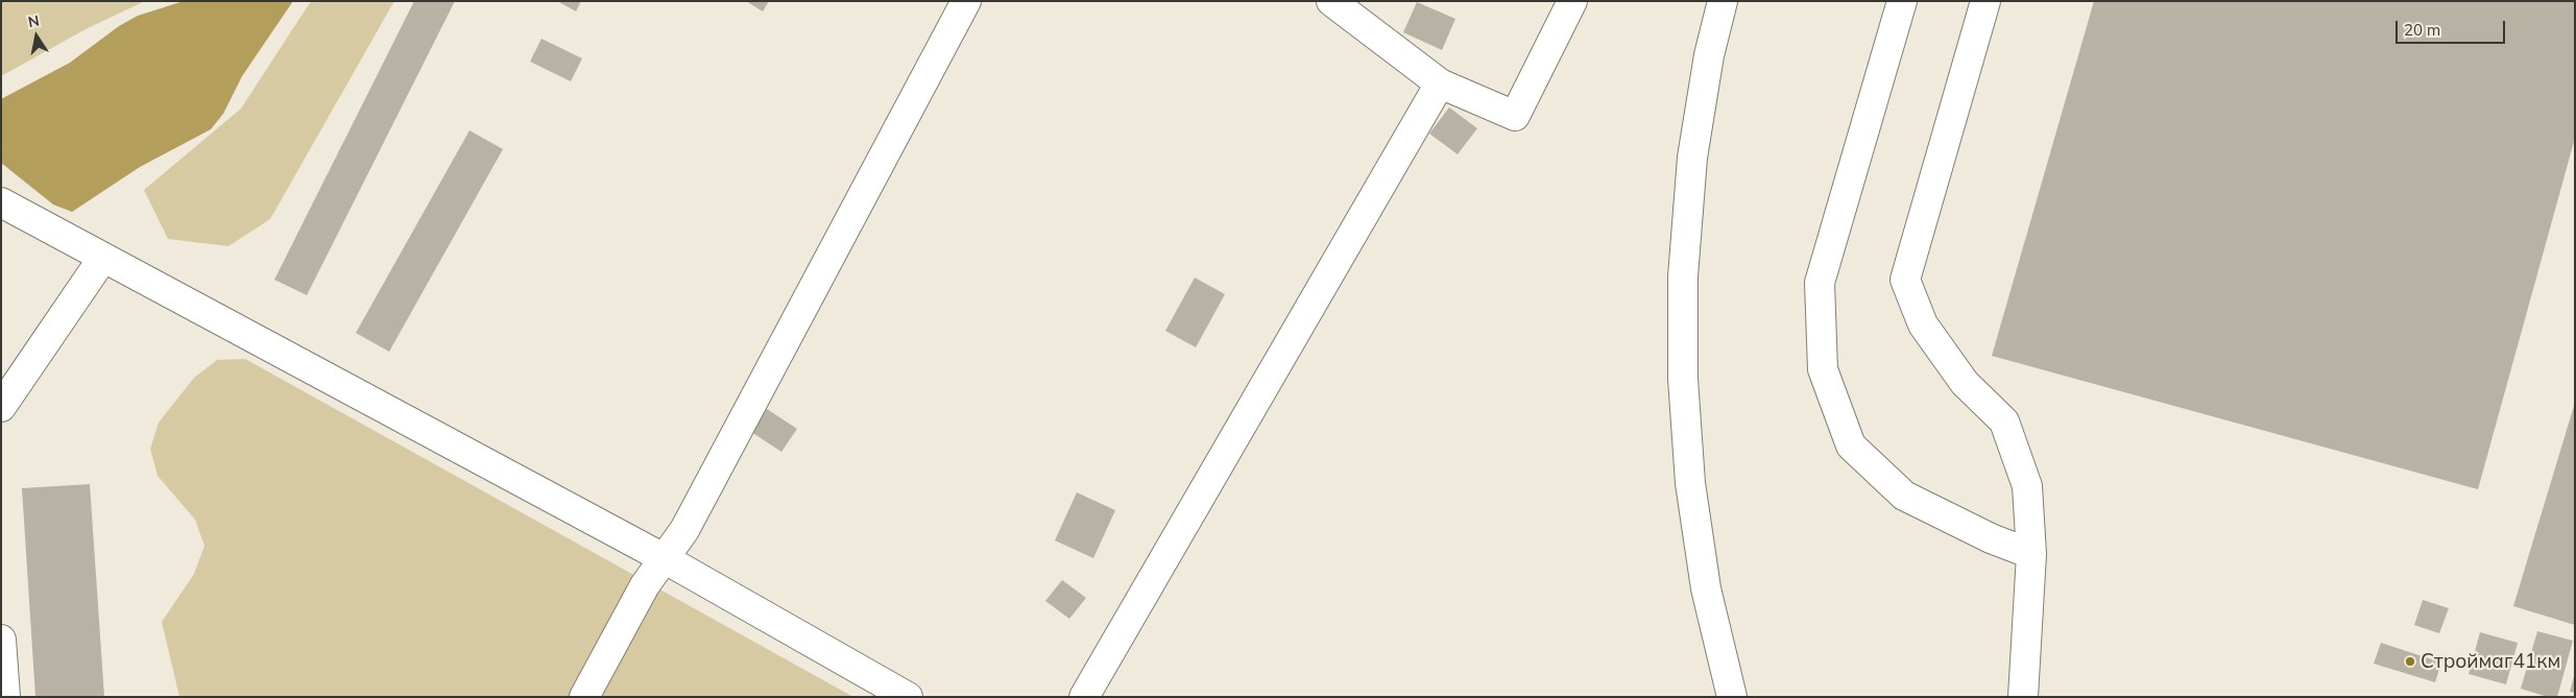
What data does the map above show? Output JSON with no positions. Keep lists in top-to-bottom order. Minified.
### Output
{"places":["Строймаг41км"],"scale_bar":"20 m","north":"top"}
